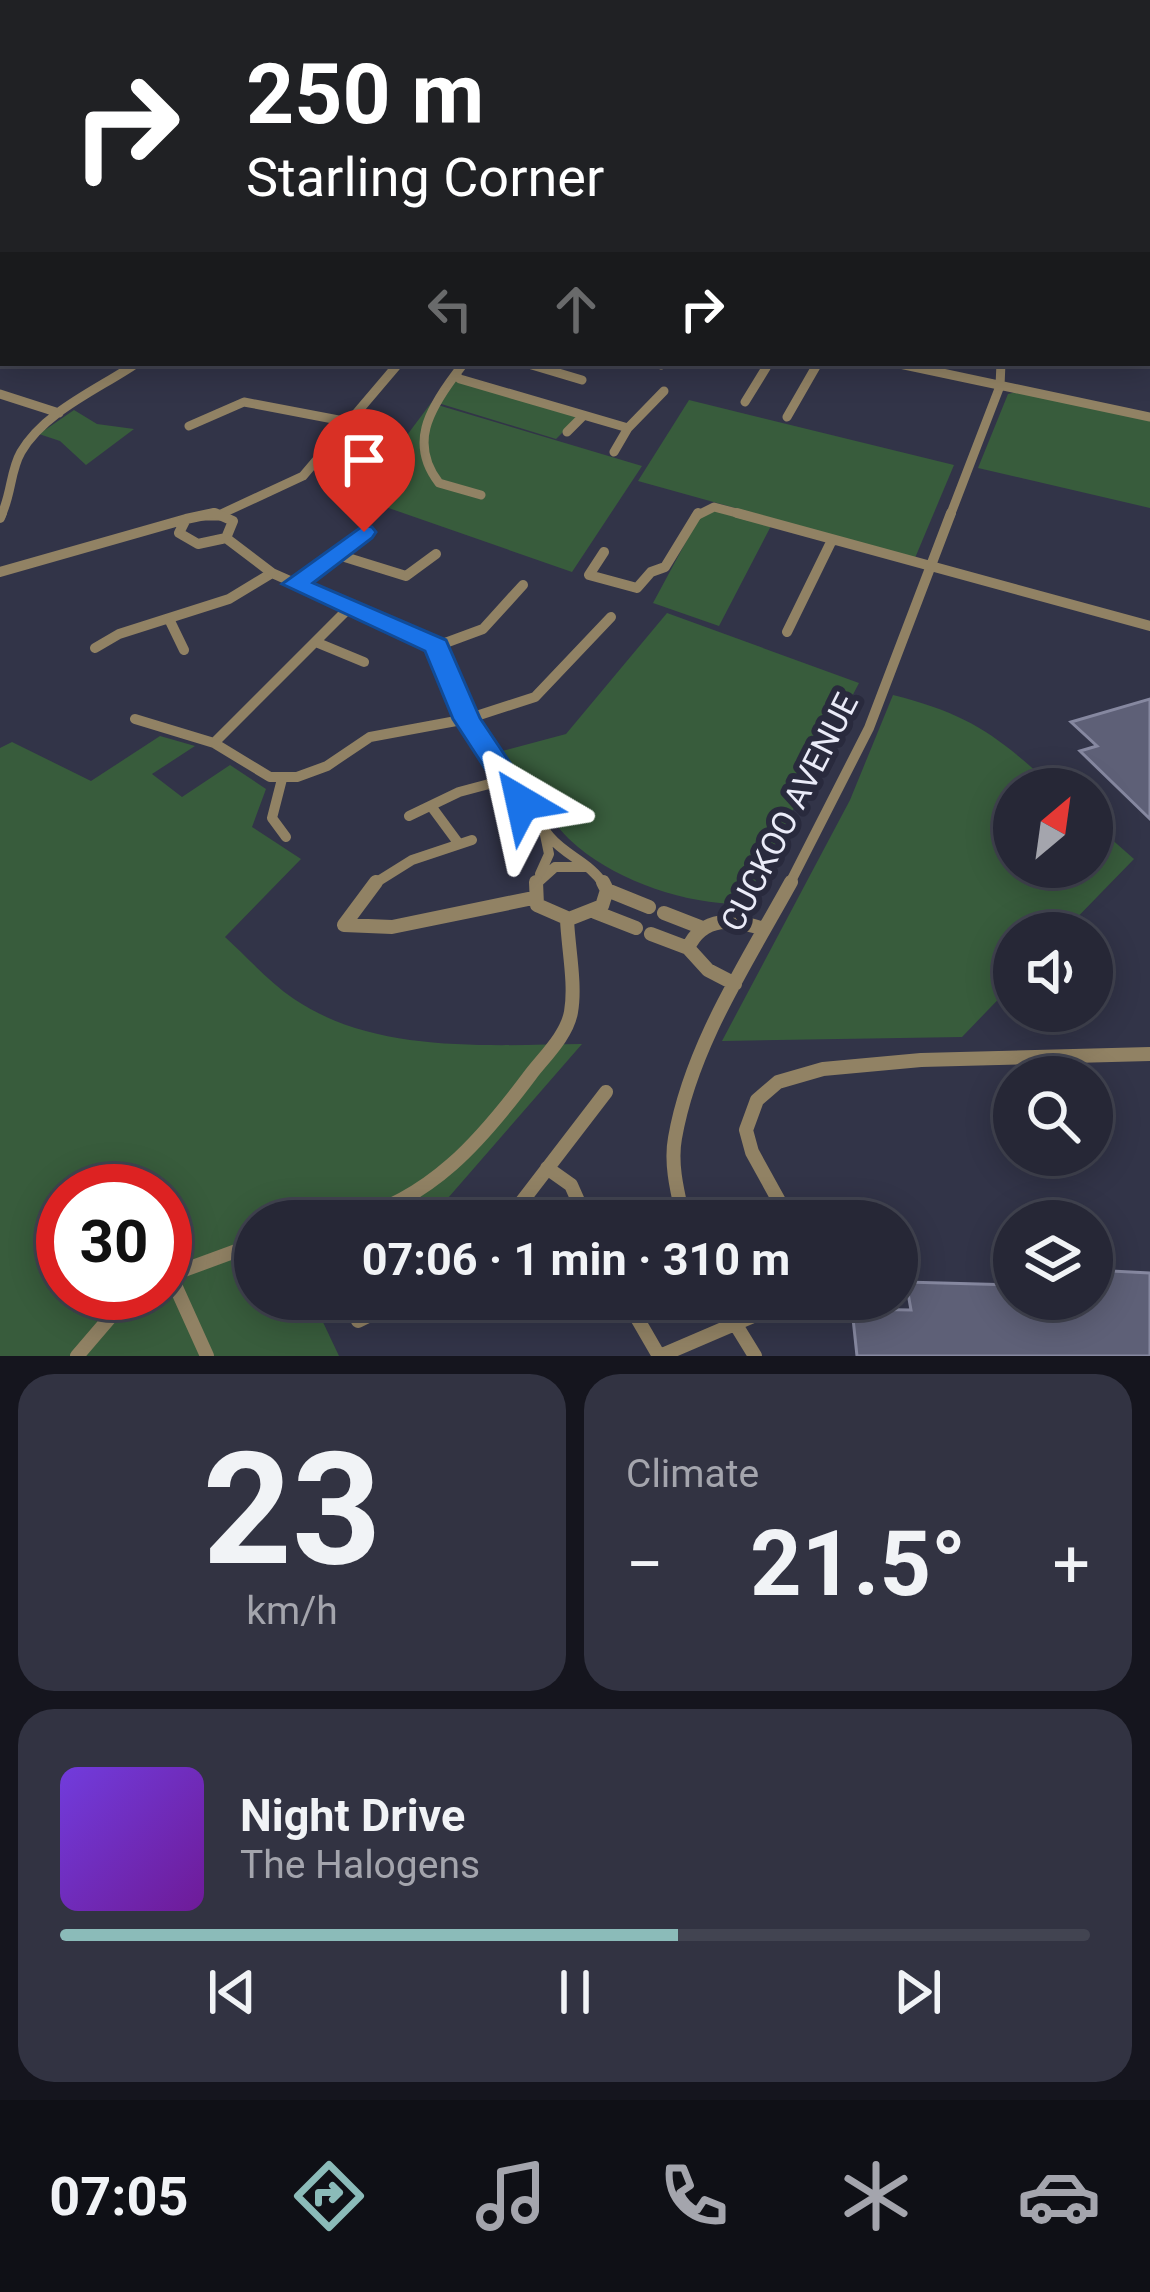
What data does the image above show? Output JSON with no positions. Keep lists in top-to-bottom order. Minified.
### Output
{"streets":{"street":["CUCKOO AVENUE"]},"north":"top right","page":{"turn":["250 m","Starling Corner"],"limit":"30","trip":"07:06 · 1 min · 310 m","tile":[["23","km/h"],"Climate"],"heat":["−","21.5°","+"],"song":["Night Drive","The Halogens"],"tabs":"07:05"}}
